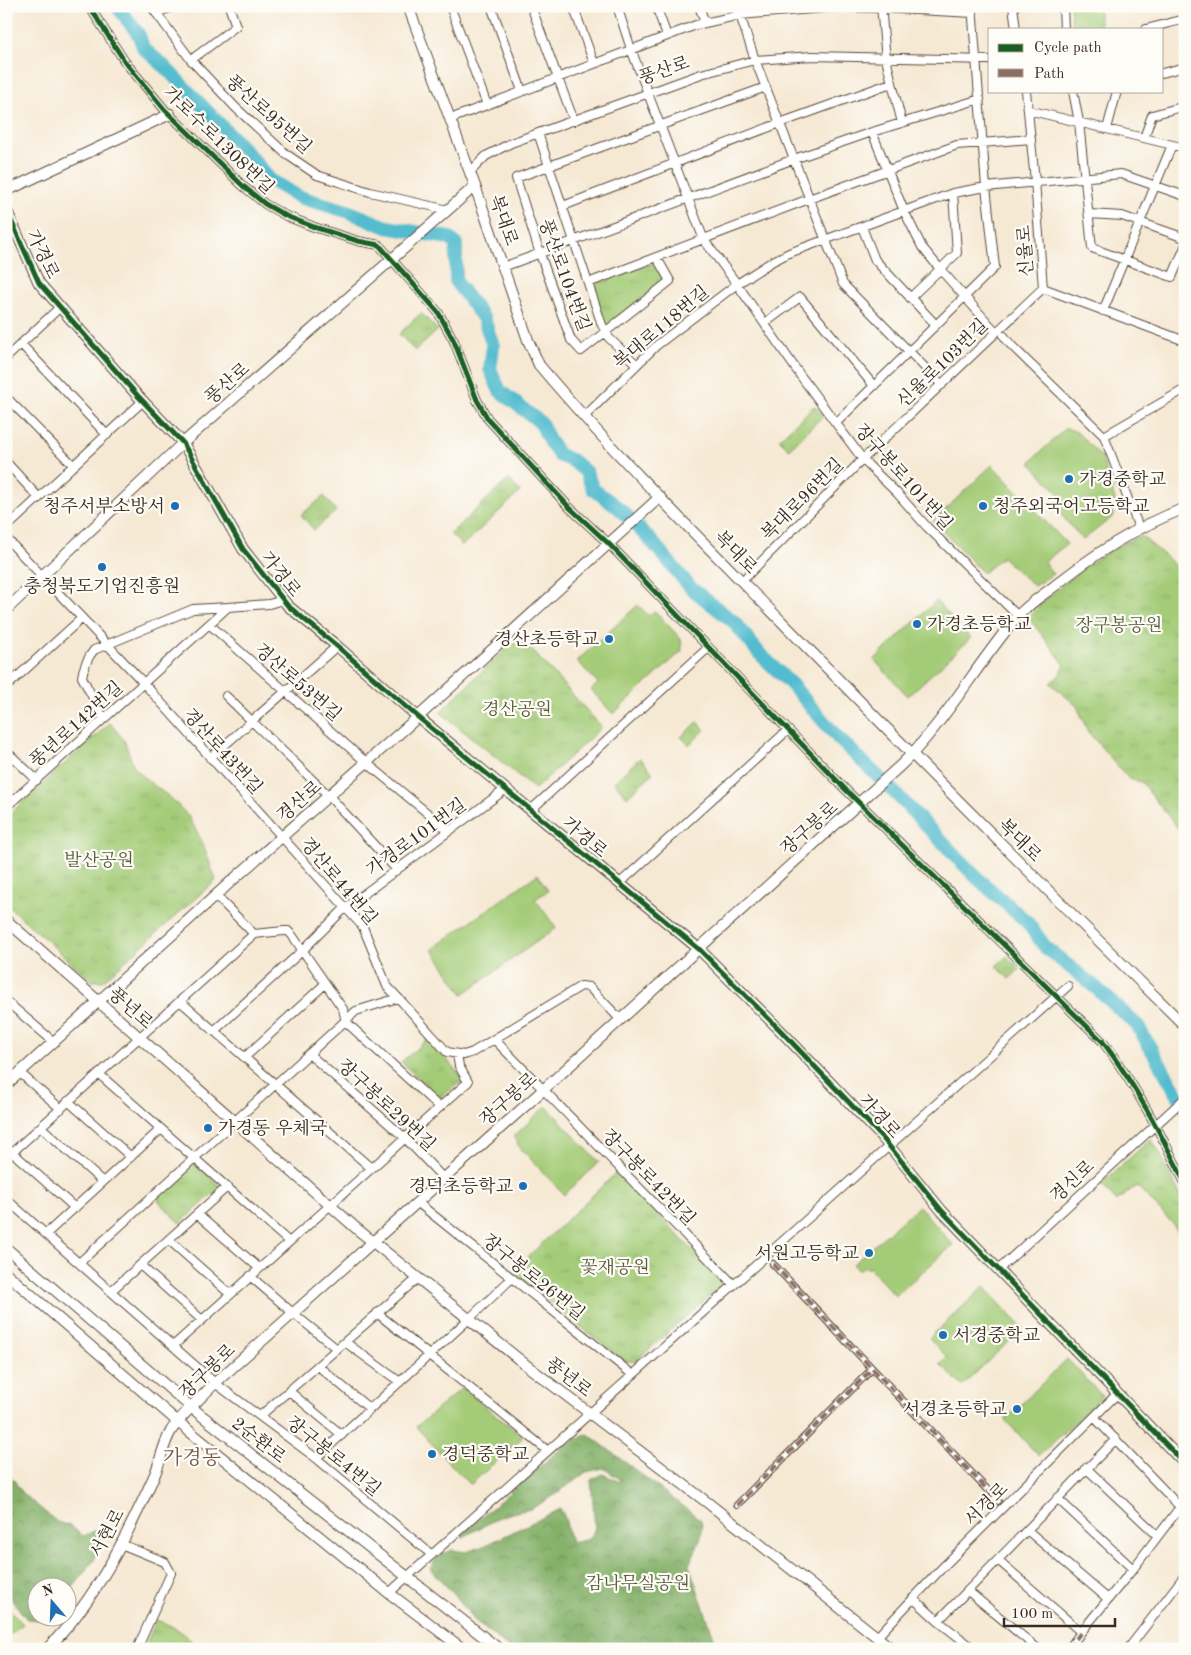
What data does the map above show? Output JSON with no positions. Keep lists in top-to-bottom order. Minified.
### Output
{"streets":{"street":["풍산로","풍산로95번길","가로수로1308번길","복대로","신율로","가경로","풍산로104번길","복대로118번길","신율로103번길","장구봉로101번길","복대로96번길","경산로53번길","풍년로142번길","경산로43번길","경산로","장구봉로","가경로101번길","경산로44번길","풍년로","장구봉로29번길","장구봉로42번길","경신로","장구봉로26번길","2순환로","장구봉로4번길","서경로","서현로"]},"crossings":[["풍산로","풍산로95번길"],["풍산로","가로수로1308번길"],["풍산로","복대로"],["풍산로","가경로"],["풍산로","장구봉로101번길"],["풍산로","경산로43번길"],["가로수로1308번길","경산로"],["가로수로1308번길","장구봉로"],["가로수로1308번길","경신로"],["복대로","복대로118번길"],["복대로","복대로96번길"],["복대로","경산로"],["복대로","장구봉로"],["신율로","복대로118번길"],["신율로","신율로103번길"],["가경로","경산로"],["가경로","장구봉로"],["가경로","가경로101번길"],["가경로","경신로"],["가경로","서경로"],["복대로118번길","장구봉로101번길"],["신율로103번길","장구봉로101번길"],["신율로103번길","복대로96번길"],["장구봉로101번길","복대로96번길"],["경산로53번길","풍년로142번길"],["경산로53번길","경산로"],["경산로53번길","가경로101번길"],["풍년로142번길","경산로43번길"],["경산로43번길","경산로"],["경산로43번길","경산로44번길"],["경산로","경산로44번길"],["경산로","풍년로"],["장구봉로","풍년로"],["장구봉로","장구봉로29번길"],["장구봉로","장구봉로42번길"],["장구봉로","장구봉로26번길"],["장구봉로","2순환로"],["장구봉로","장구봉로4번길"],["장구봉로","서현로"],["가경로101번길","경산로44번길"],["풍년로","서경로"],["2순환로","서현로"]],"districts":["가경동"],"parks":["장구봉공원","경산공원","발산공원","꽃재공원","감나무실공원"],"places":["가경중학교","청주서부소방서","청주외국어고등학교","충청북도기업진흥원","가경초등학교","경산초등학교","가경동 우체국","경덕초등학교","서원고등학교","서경중학교","서경초등학교","경덕중학교"],"legend":["Cycle path","Path"],"scale_bar":"100 m","north":"top"}
